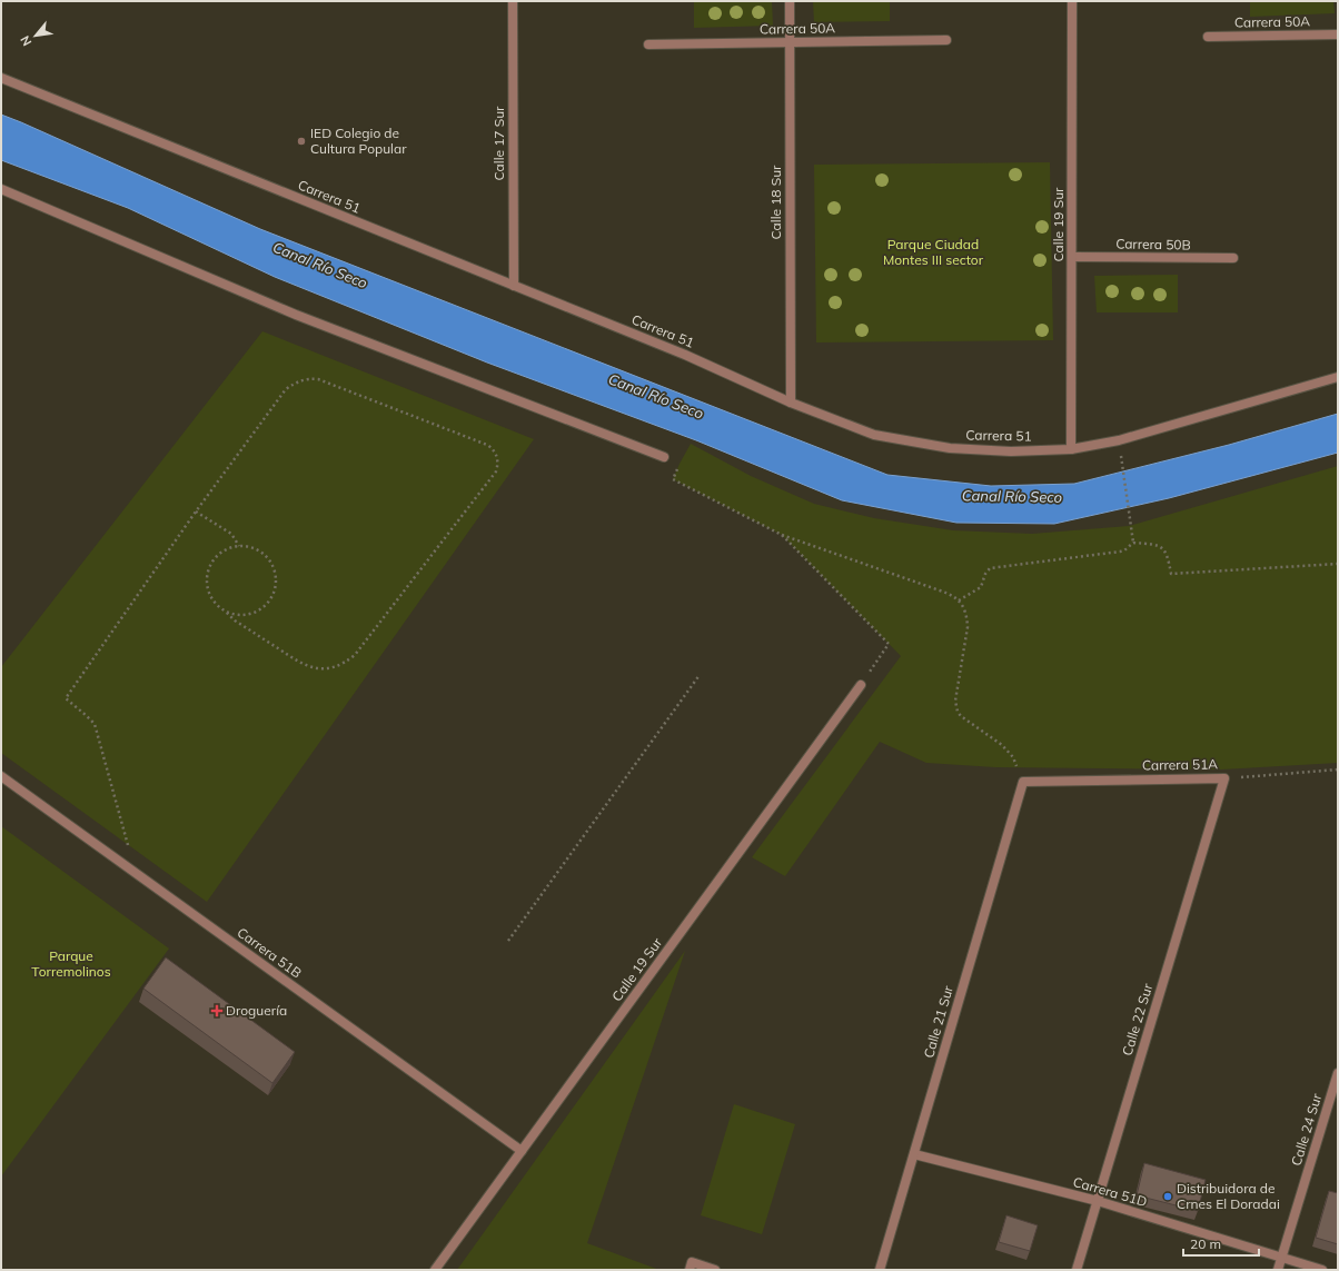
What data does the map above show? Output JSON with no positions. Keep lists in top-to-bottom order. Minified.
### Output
{"streets":{"street":["Carrera 50A","Calle 17 Sur","Carrera 51","Calle 18 Sur","Calle 19 Sur","Carrera 50B","Carrera 51A","Carrera 51B","Calle 22 Sur","Calle 21 Sur","Calle 24 Sur","Carrera 51D"]},"crossings":[["Carrera 50A","Calle 18 Sur"],["Calle 17 Sur","Carrera 51"],["Carrera 51","Calle 18 Sur"],["Carrera 51","Calle 19 Sur"],["Calle 19 Sur","Carrera 50B"],["Calle 19 Sur","Carrera 51B"],["Carrera 51A","Calle 22 Sur"],["Carrera 51A","Calle 21 Sur"],["Calle 22 Sur","Carrera 51D"],["Calle 21 Sur","Carrera 51D"],["Calle 24 Sur","Carrera 51D"]],"water":["Canal Río Seco"],"parks":["Parque Ciudad Montes III sector","Parque Torremolinos"],"places":{"other":["IED Colegio de Cultura Popular","Distribuidora de Crnes El Doradai"],"health":["Droguería"]},"scale_bar":"20 m","north":"bottom left"}
